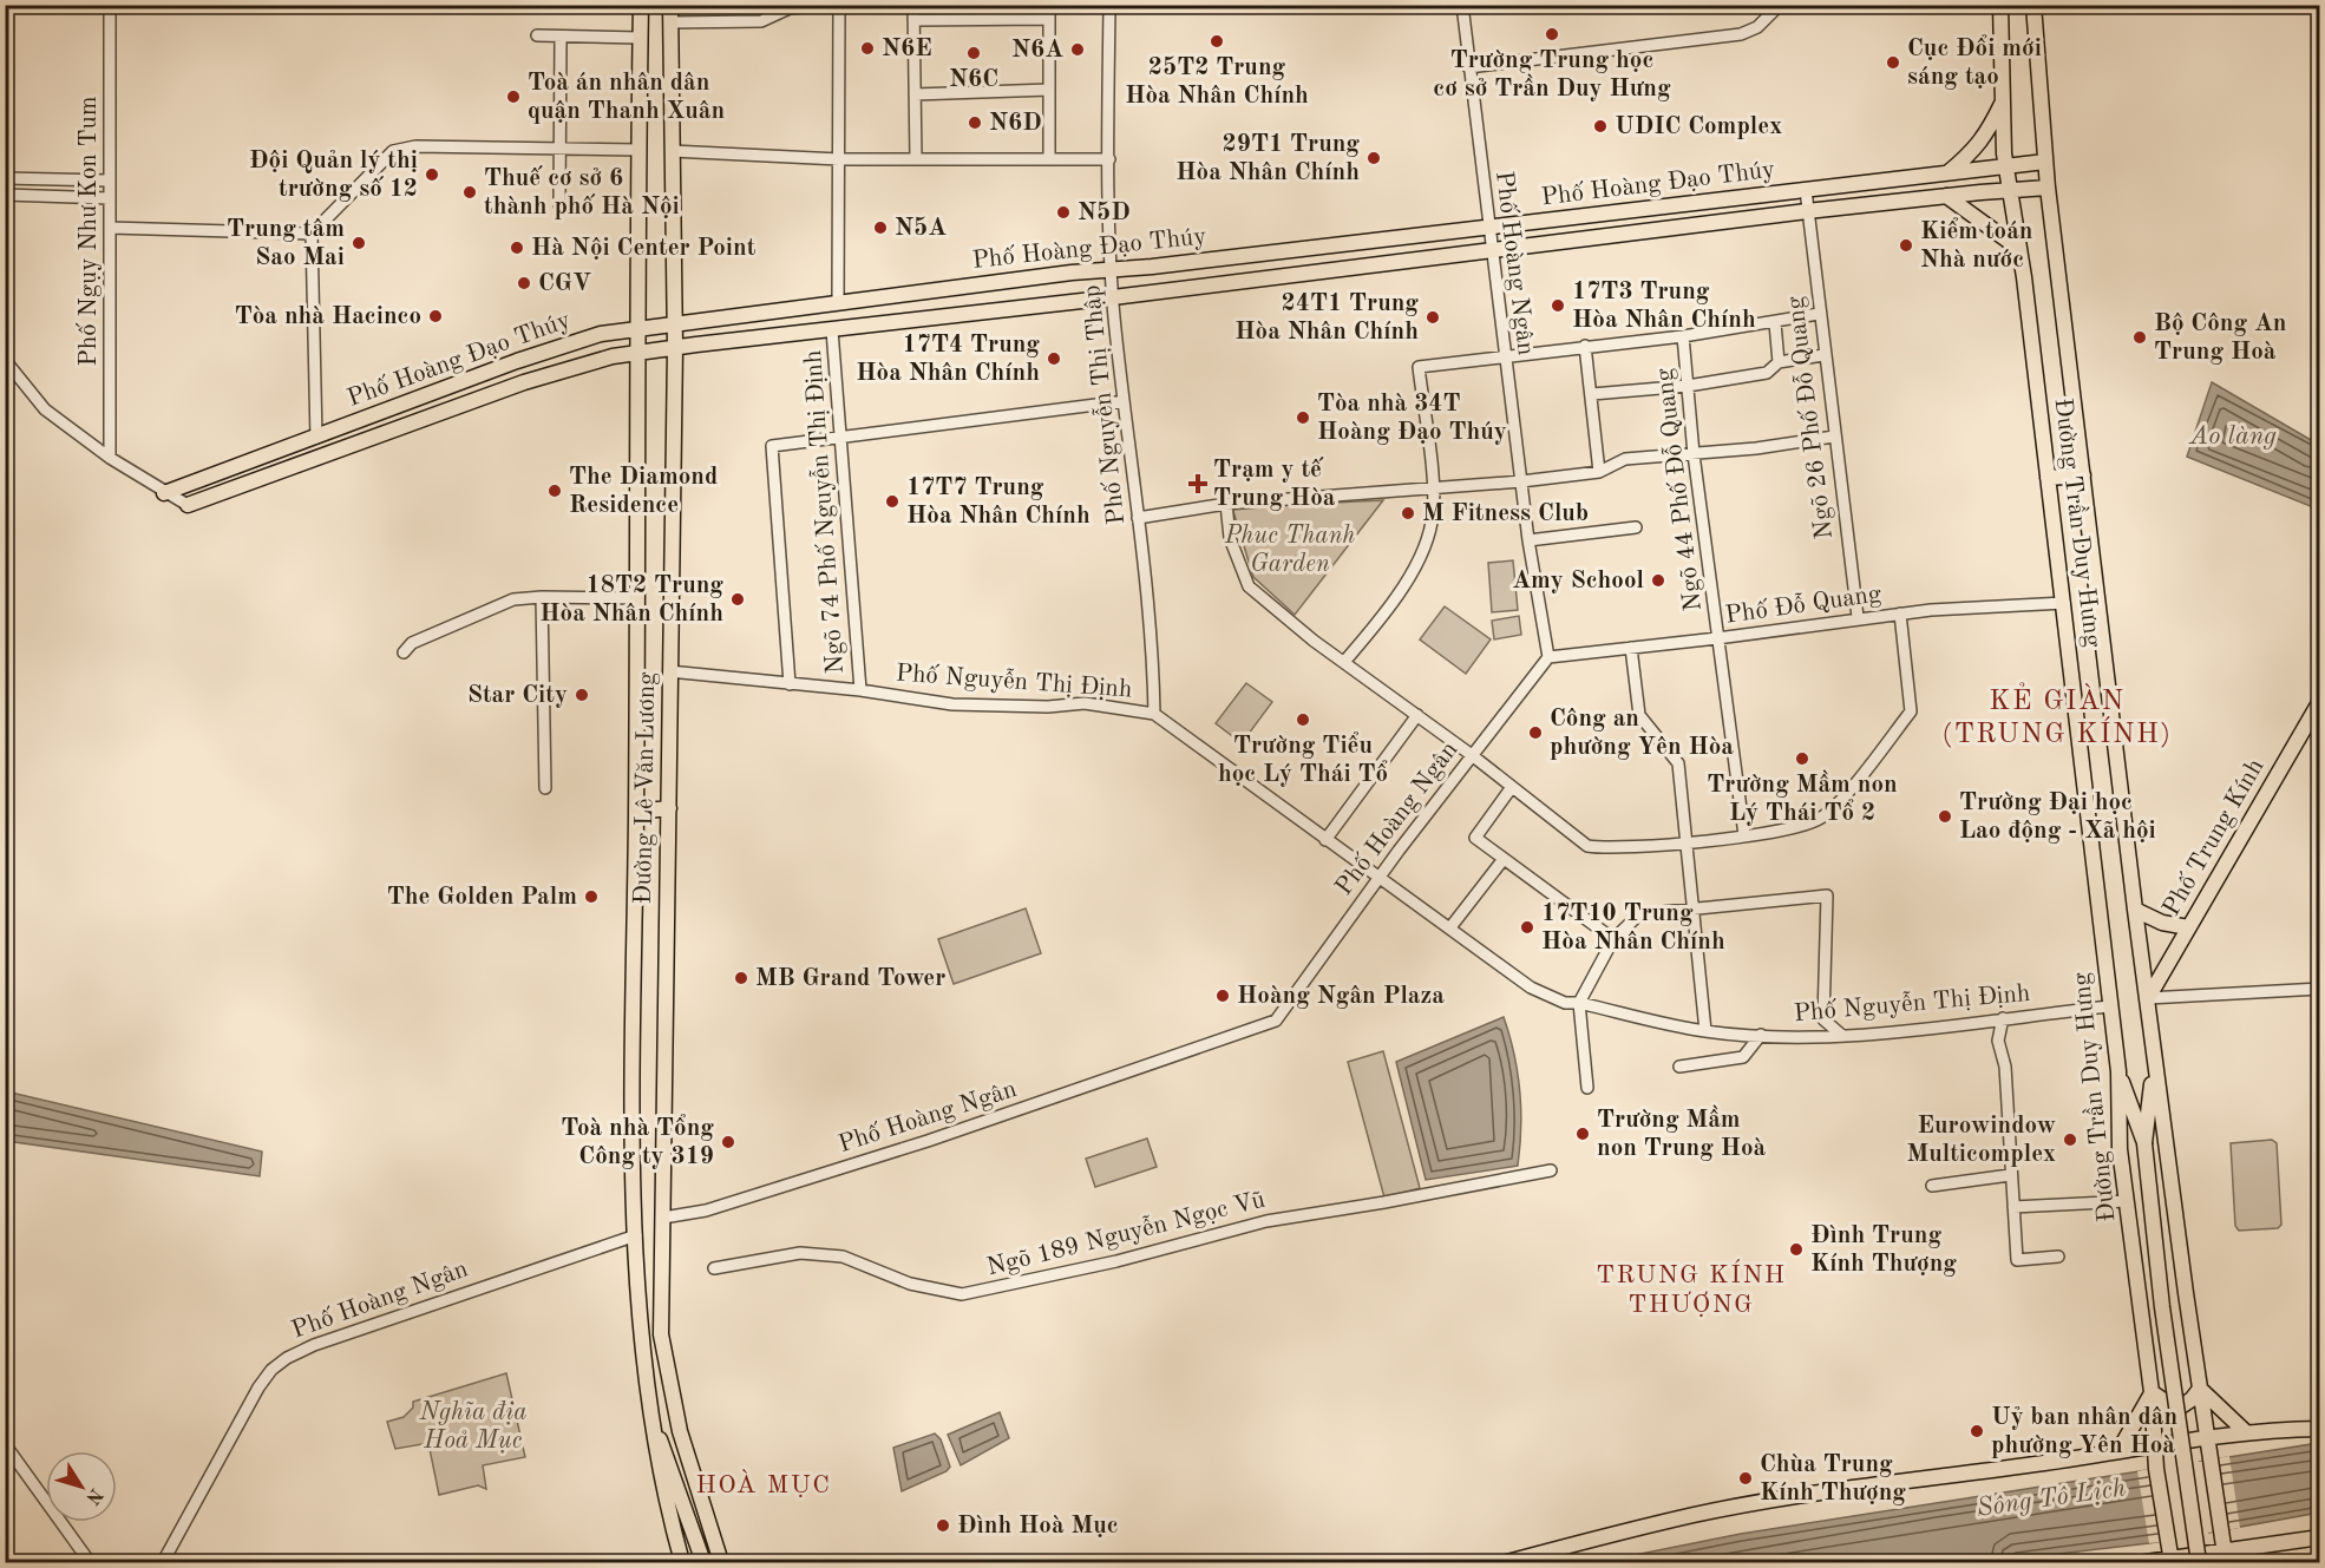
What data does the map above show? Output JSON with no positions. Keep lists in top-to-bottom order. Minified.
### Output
{"streets":{"main road":["Phố Hoàng Đạo Thúy","Đường Trần Duy Hưng","Đường Lê Văn Lương","Phố Trung Kính"],"street":["Phố Ngụy Như Kon Tum","Phố Hoàng Ngân","Phố Nguyễn Thị Thập","Ngõ 26 Phố Đỗ Quang","Ngõ 44 Phố Đỗ Quang","Ngõ 74 Phố Nguyễn Thị Định","Phố Đỗ Quang","Phố Nguyễn Thị Định","Ngõ 189 Nguyễn Ngọc Vũ"]},"crossings":[["Phố Hoàng Đạo Thúy","Phố Hoàng Ngân"],["Phố Hoàng Đạo Thúy","Phố Nguyễn Thị Thập"],["Phố Hoàng Đạo Thúy","Ngõ 26 Phố Đỗ Quang"],["Phố Hoàng Đạo Thúy","Ngõ 74 Phố Nguyễn Thị Định"],["Phố Hoàng Đạo Thúy","Đường Trần Duy Hưng"],["Phố Hoàng Đạo Thúy","Đường Lê Văn Lương"],["Phố Hoàng Ngân","Phố Đỗ Quang"],["Phố Hoàng Ngân","Phố Nguyễn Thị Định"],["Phố Hoàng Ngân","Đường Lê Văn Lương"],["Phố Nguyễn Thị Thập","Phố Nguyễn Thị Định"],["Ngõ 26 Phố Đỗ Quang","Phố Đỗ Quang"],["Ngõ 44 Phố Đỗ Quang","Phố Đỗ Quang"],["Ngõ 74 Phố Nguyễn Thị Định","Phố Nguyễn Thị Định"],["Đường Trần Duy Hưng","Phố Đỗ Quang"],["Đường Trần Duy Hưng","Phố Nguyễn Thị Định"],["Đường Trần Duy Hưng","Phố Trung Kính"],["Phố Nguyễn Thị Định","Đường Lê Văn Lương"]],"districts":["KẺ GIÀN (TRUNG KÍNH)","TRUNG KÍNH THƯỢNG","HOÀ MỤC"],"water":["Ao làng","Sông Tô Lịch"],"parks":["Phuc Thanh Garden","Nghĩa địa Hoả Mục"],"places":{"other":["Trường Trung học cơ sở Trần Duy Hưng","25T2 Trung Hòa Nhân Chính","N6E","N6A","N6C","Cục Đổi mới sáng tạo","Toà án nhân dân quận Thanh Xuân","N6D","UDIC Complex","29T1 Trung Hòa Nhân Chính","Đội Quản lý thị trường số 12","Thuế cơ sở 6 thành phố Hà Nội","N5D","N5A","Trung tâm Sao Mai","Kiểm toán Nhà nước","Hà Nội Center Point","CGV","17T3 Trung Hòa Nhân Chính","Tòa nhà Hacinco","24T1 Trung Hòa Nhân Chính","Bộ Công An Trung Hoà","17T4 Trung Hòa Nhân Chính","Tòa nhà 34T Hoàng Đạo Thúy","The Diamond Residence","17T7 Trung Hòa Nhân Chính","M Fitness Club","Amy School","18T2 Trung Hòa Nhân Chính","Star City","Trường Tiểu học Lý Thái Tổ","Công an phường Yên Hòa","Trường Mầm non Lý Thái Tổ 2","Trường Đại học Lao động - Xã hội","The Golden Palm","17T10 Trung Hòa Nhân Chính","MB Grand Tower","Hoàng Ngân Plaza","Trường Mầm non Trung Hoà","Eurowindow Multicomplex","Toà nhà Tổng Công ty 319","Đình Trung Kính Thượng","Uỷ ban nhân dân phường Yên Hoà","Chùa Trung Kính Thượng","Đình Hoà Mục"],"health":["Trạm y tế Trung Hòa"]},"north":"bottom right"}
